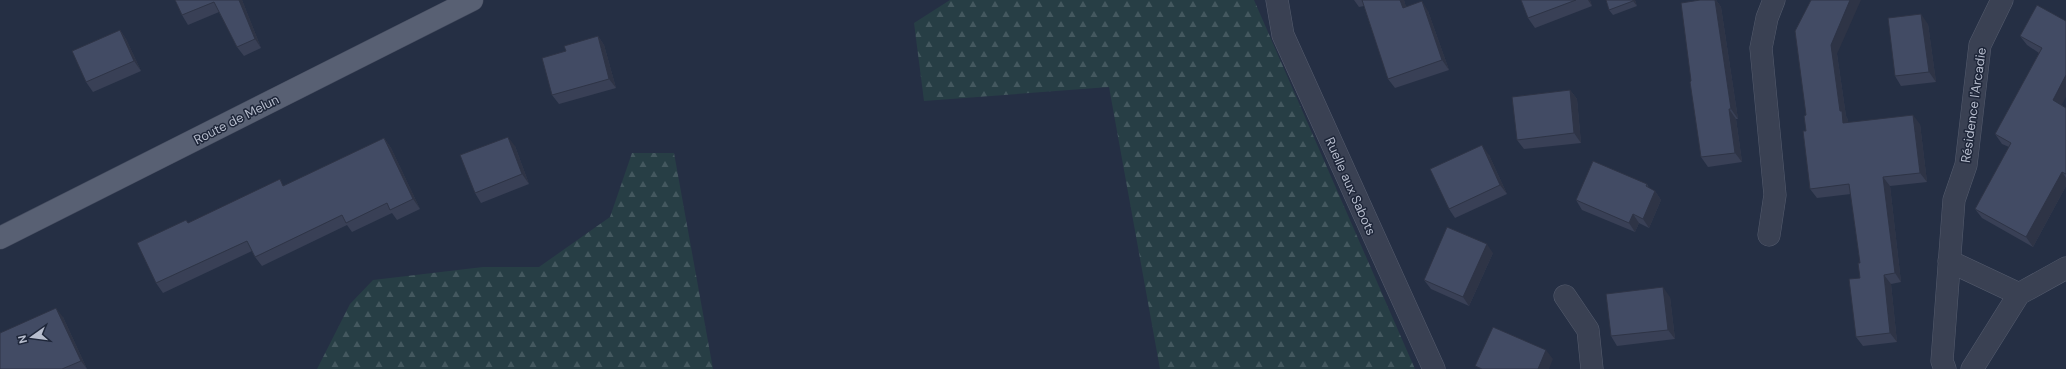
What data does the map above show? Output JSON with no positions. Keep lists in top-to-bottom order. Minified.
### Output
{"streets":{"main road":["Route de Melun"],"street":["Résidence l'Arcadie","Ruelle aux Sabots"]},"north":"left"}
